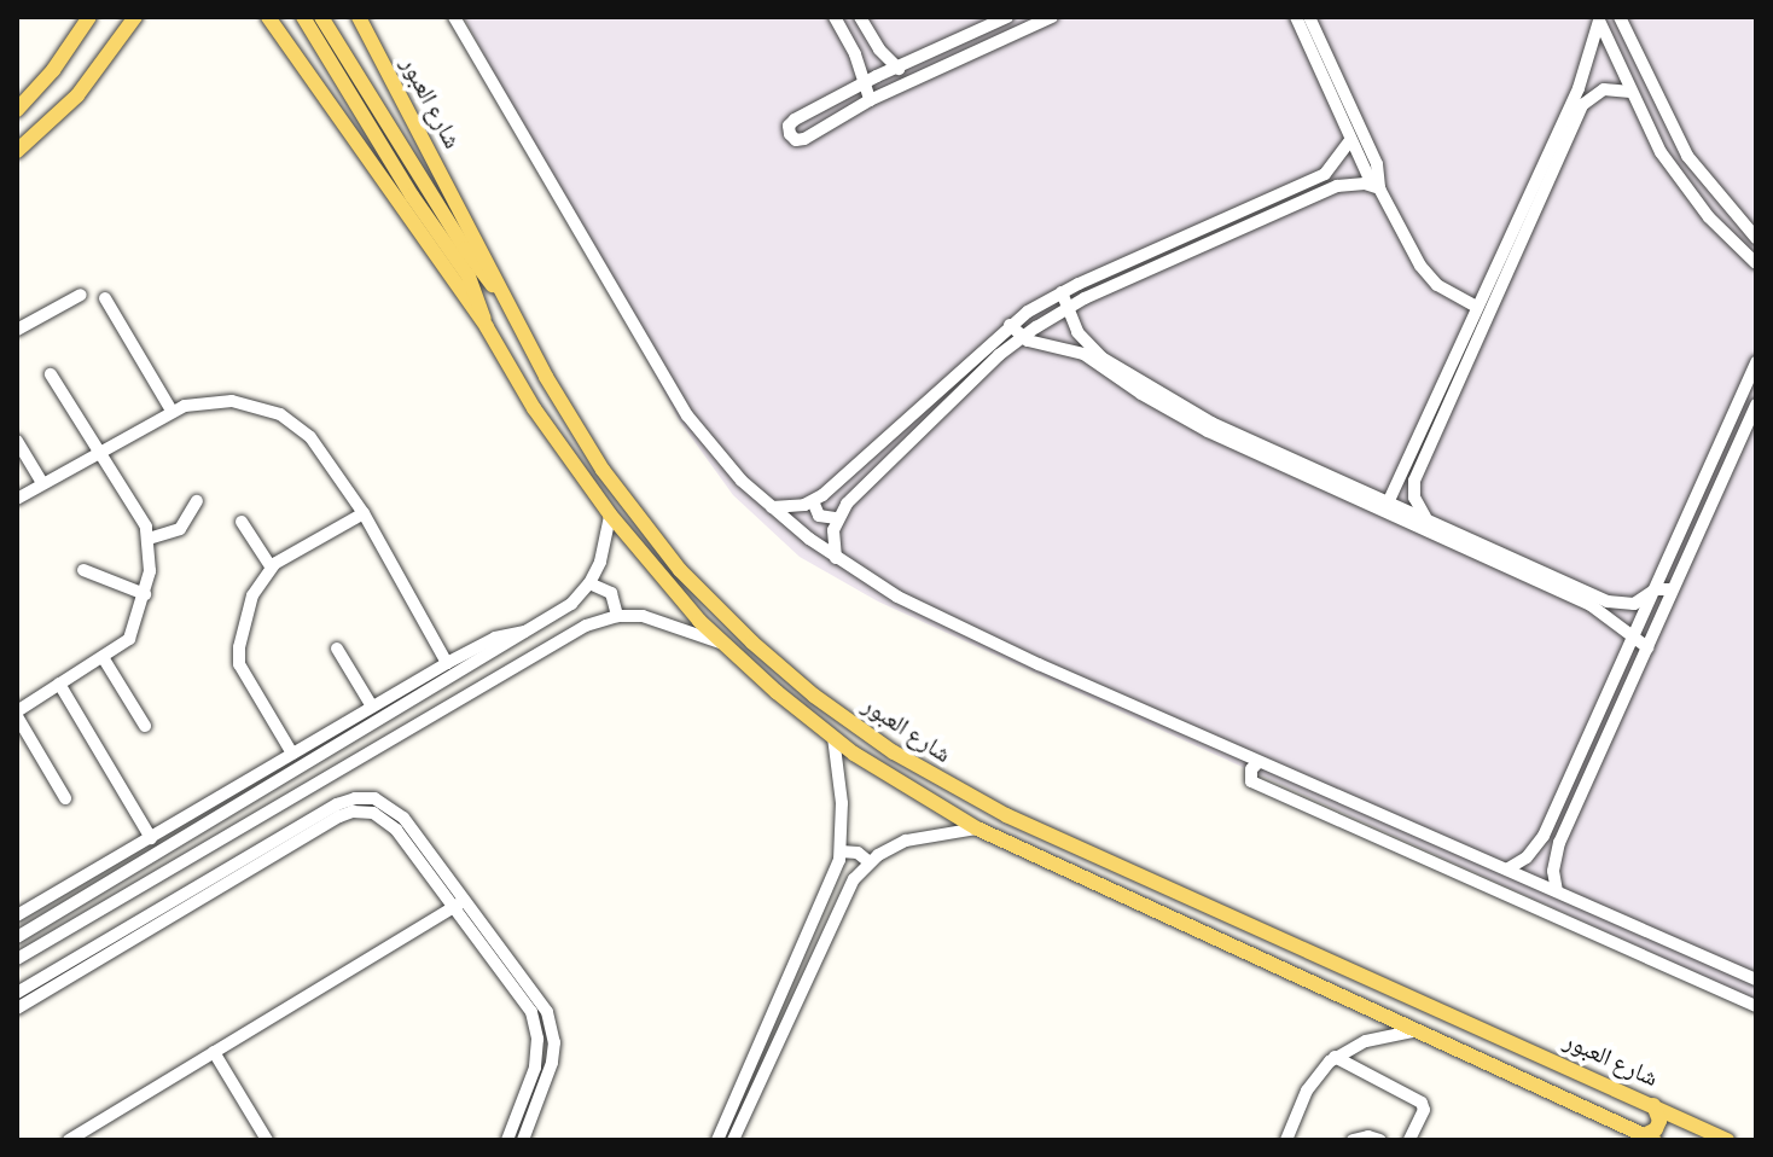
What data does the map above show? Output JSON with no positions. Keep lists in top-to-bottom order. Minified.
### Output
{"streets":{"main road":["شارع العبور"]}}
